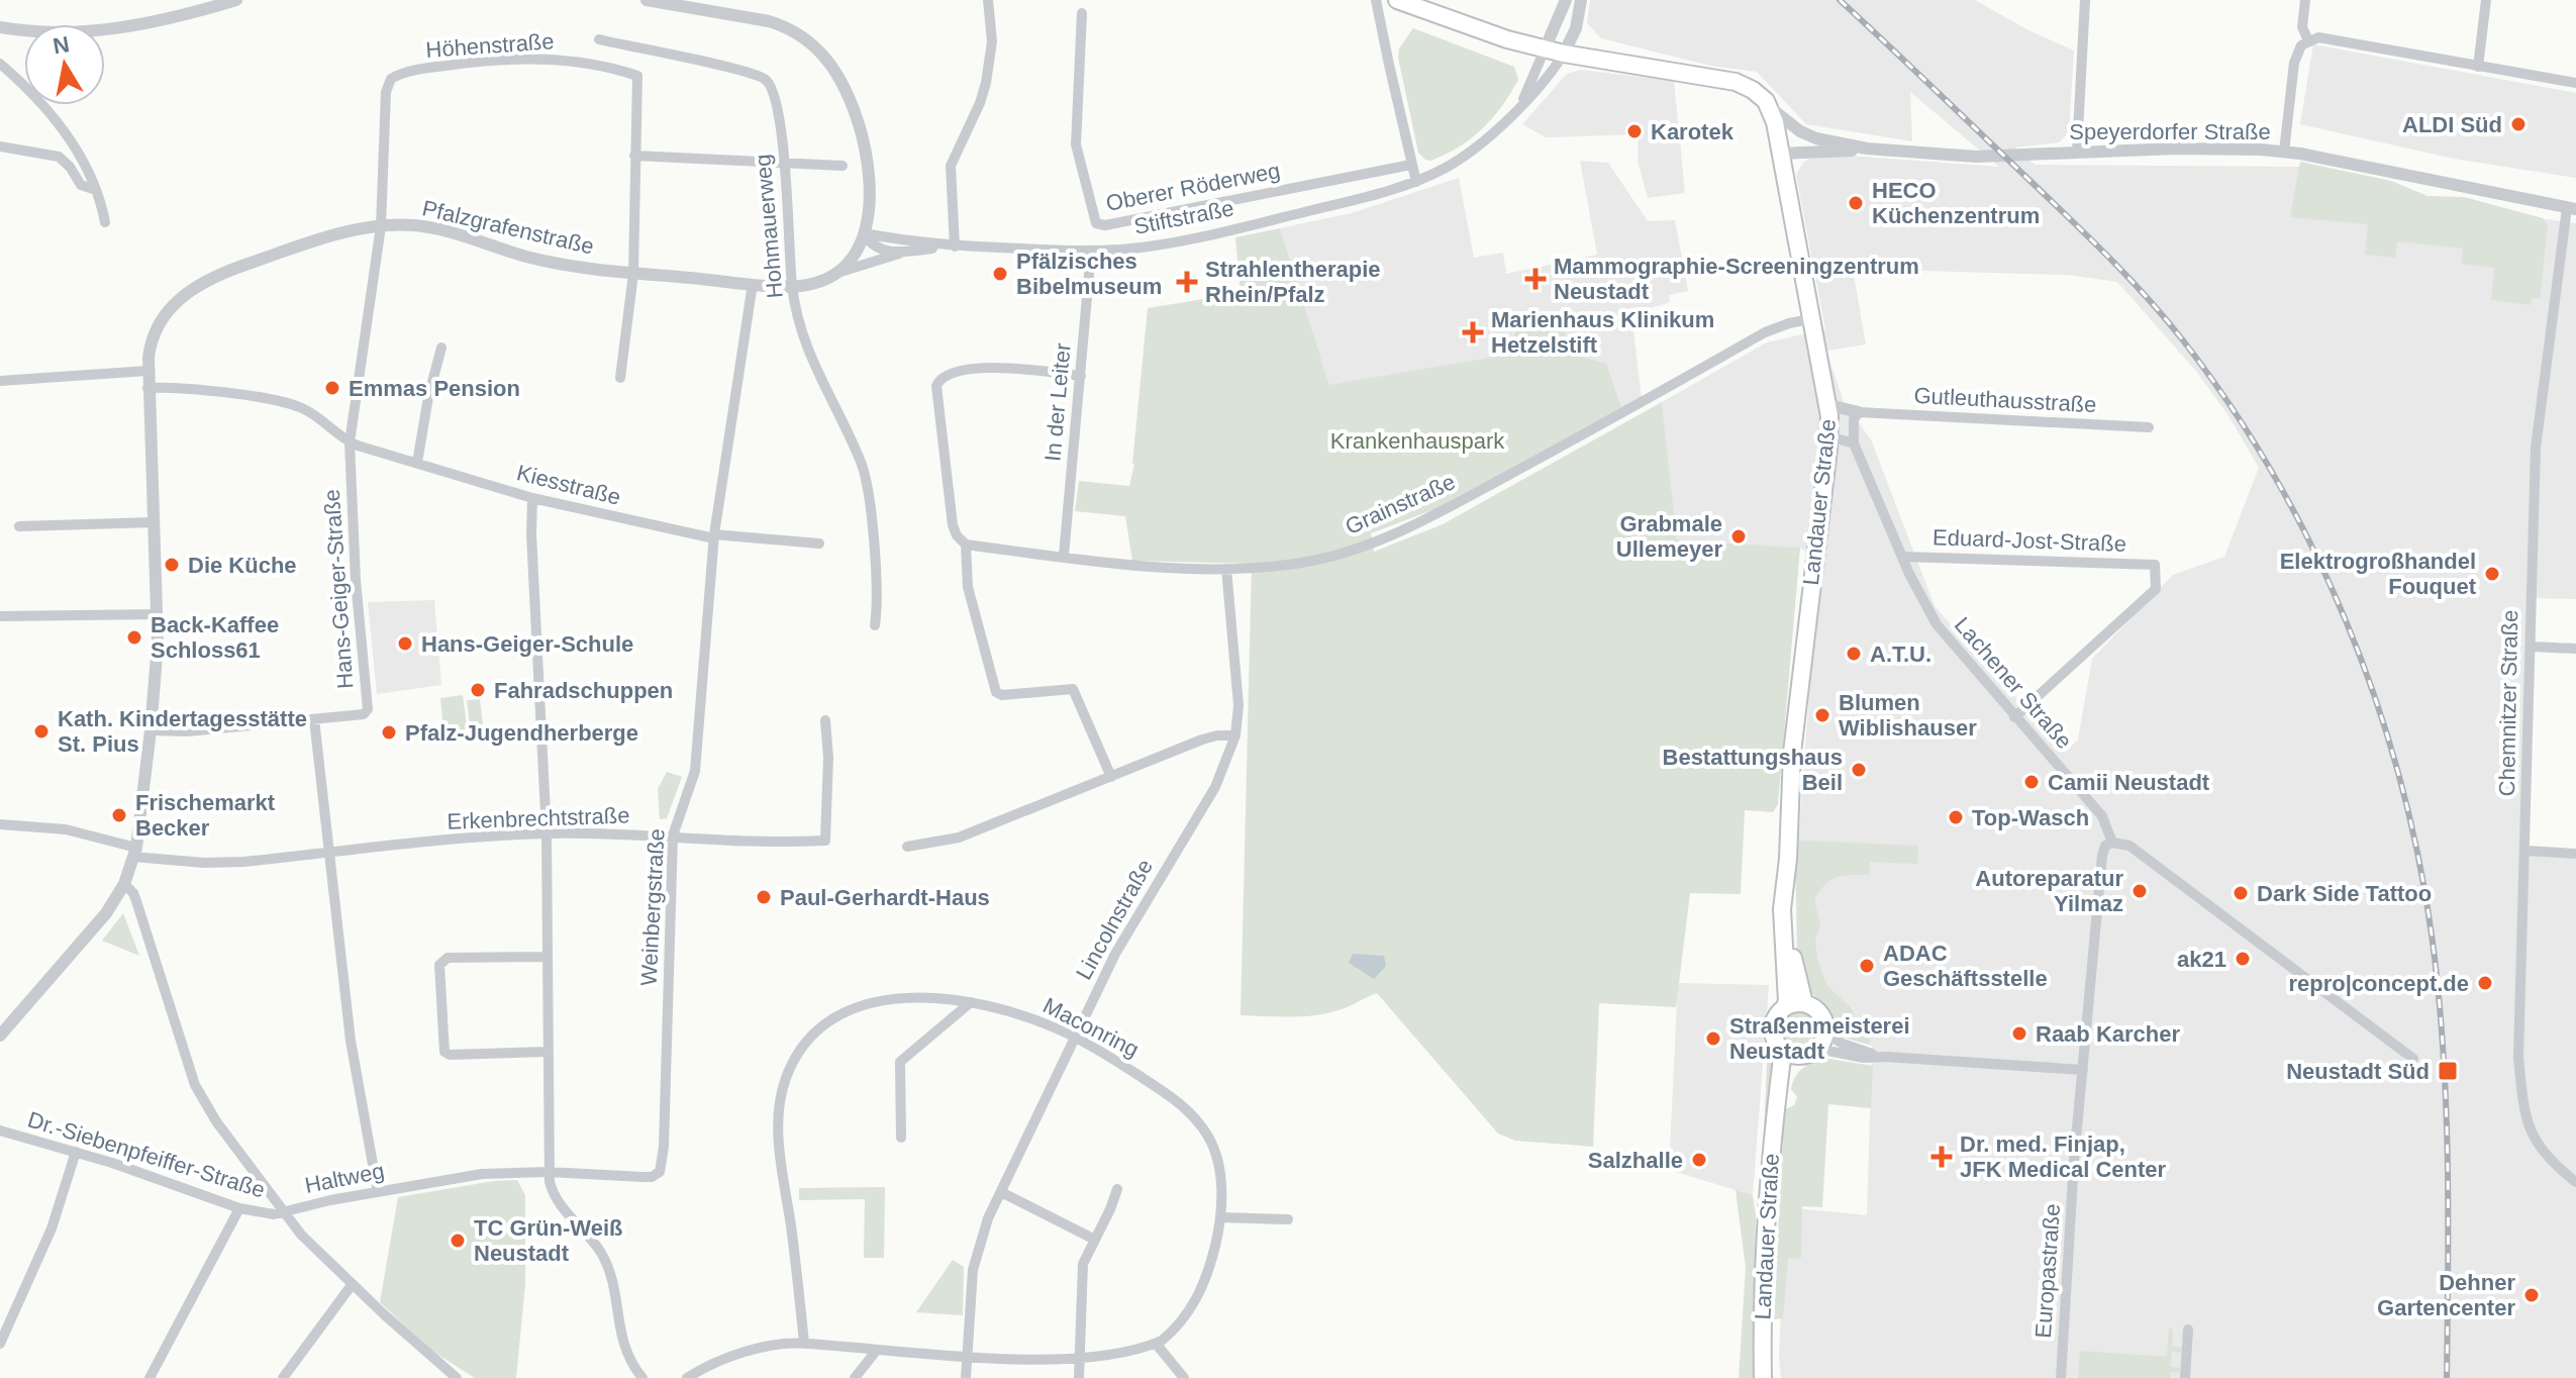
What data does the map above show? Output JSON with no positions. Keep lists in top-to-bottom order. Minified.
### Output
{"streets":{"main road":["Landauer Straße"],"street":["Höhenstraße","Speyerdorfer Straße","Oberer Röderweg","Stiftstraße","Hohmauerweg","Pfalzgrafenstraße","Gutleuthausstraße","In der Leiter","Kiesstraße","Grainstraße","Eduard-Jost-Straße","Hans-Geiger-Straße","Lachener Straße","Chemnitzer Straße","Erkenbrechtstraße","Weinbergstraße","Lincolnstraße","Maconring","Dr.-Siebenpfeiffer-Straße","Haltweg","Europastraße"]},"crossings":[["Höhenstraße","Pfalzgrafenstraße"],["Höhenstraße","Hans-Geiger-Straße"],["Speyerdorfer Straße","Landauer Straße"],["Speyerdorfer Straße","Chemnitzer Straße"],["Stiftstraße","Pfalzgrafenstraße"],["Stiftstraße","In der Leiter"],["Hohmauerweg","Pfalzgrafenstraße"],["Pfalzgrafenstraße","Kiesstraße"],["Pfalzgrafenstraße","Hans-Geiger-Straße"],["Pfalzgrafenstraße","Erkenbrechtstraße"],["Pfalzgrafenstraße","Weinbergstraße"],["Pfalzgrafenstraße","Haltweg"],["In der Leiter","Grainstraße"],["Kiesstraße","Hans-Geiger-Straße"],["Kiesstraße","Weinbergstraße"],["Landauer Straße","Grainstraße"],["Grainstraße","Lincolnstraße"],["Eduard-Jost-Straße","Lachener Straße"],["Lachener Straße","Europastraße"],["Erkenbrechtstraße","Weinbergstraße"],["Weinbergstraße","Haltweg"],["Lincolnstraße","Maconring"],["Dr.-Siebenpfeiffer-Straße","Haltweg"]],"parks":["Krankenhauspark"],"places":{"other":["ALDI Süd","Karotek","HECO Küchenzentrum","Pfälzisches Bibelmuseum","Emmas Pension","Grabmale Ullemeyer","Die Küche","Elektrogroßhandel Fouquet","Back-Kaffee Schloss61","Hans-Geiger-Schule","A.T.U.","Fahradschuppen","Blumen Wiblishauser","Kath. Kindertagesstätte St. Pius","Pfalz-Jugendherberge","Bestattungshaus Beil","Camii Neustadt","Frischemarkt Becker","Top-Wasch","Autoreparatur Yilmaz","Dark Side Tattoo","Paul-Gerhardt-Haus","ak21","ADAC Geschäftsstelle","repro|concept.de","Raab Karcher","Straßenmeisterei Neustadt","Salzhalle","TC Grün-Weiß Neustadt","Dehner Gartencenter"],"health":["Mammographie-Screeningzentrum Neustadt","Strahlentherapie Rhein/Pfalz","Marienhaus Klinikum Hetzelstift","Dr. med. Finjap, JFK Medical Center"],"transit":["Neustadt Süd"]},"north":"top"}
